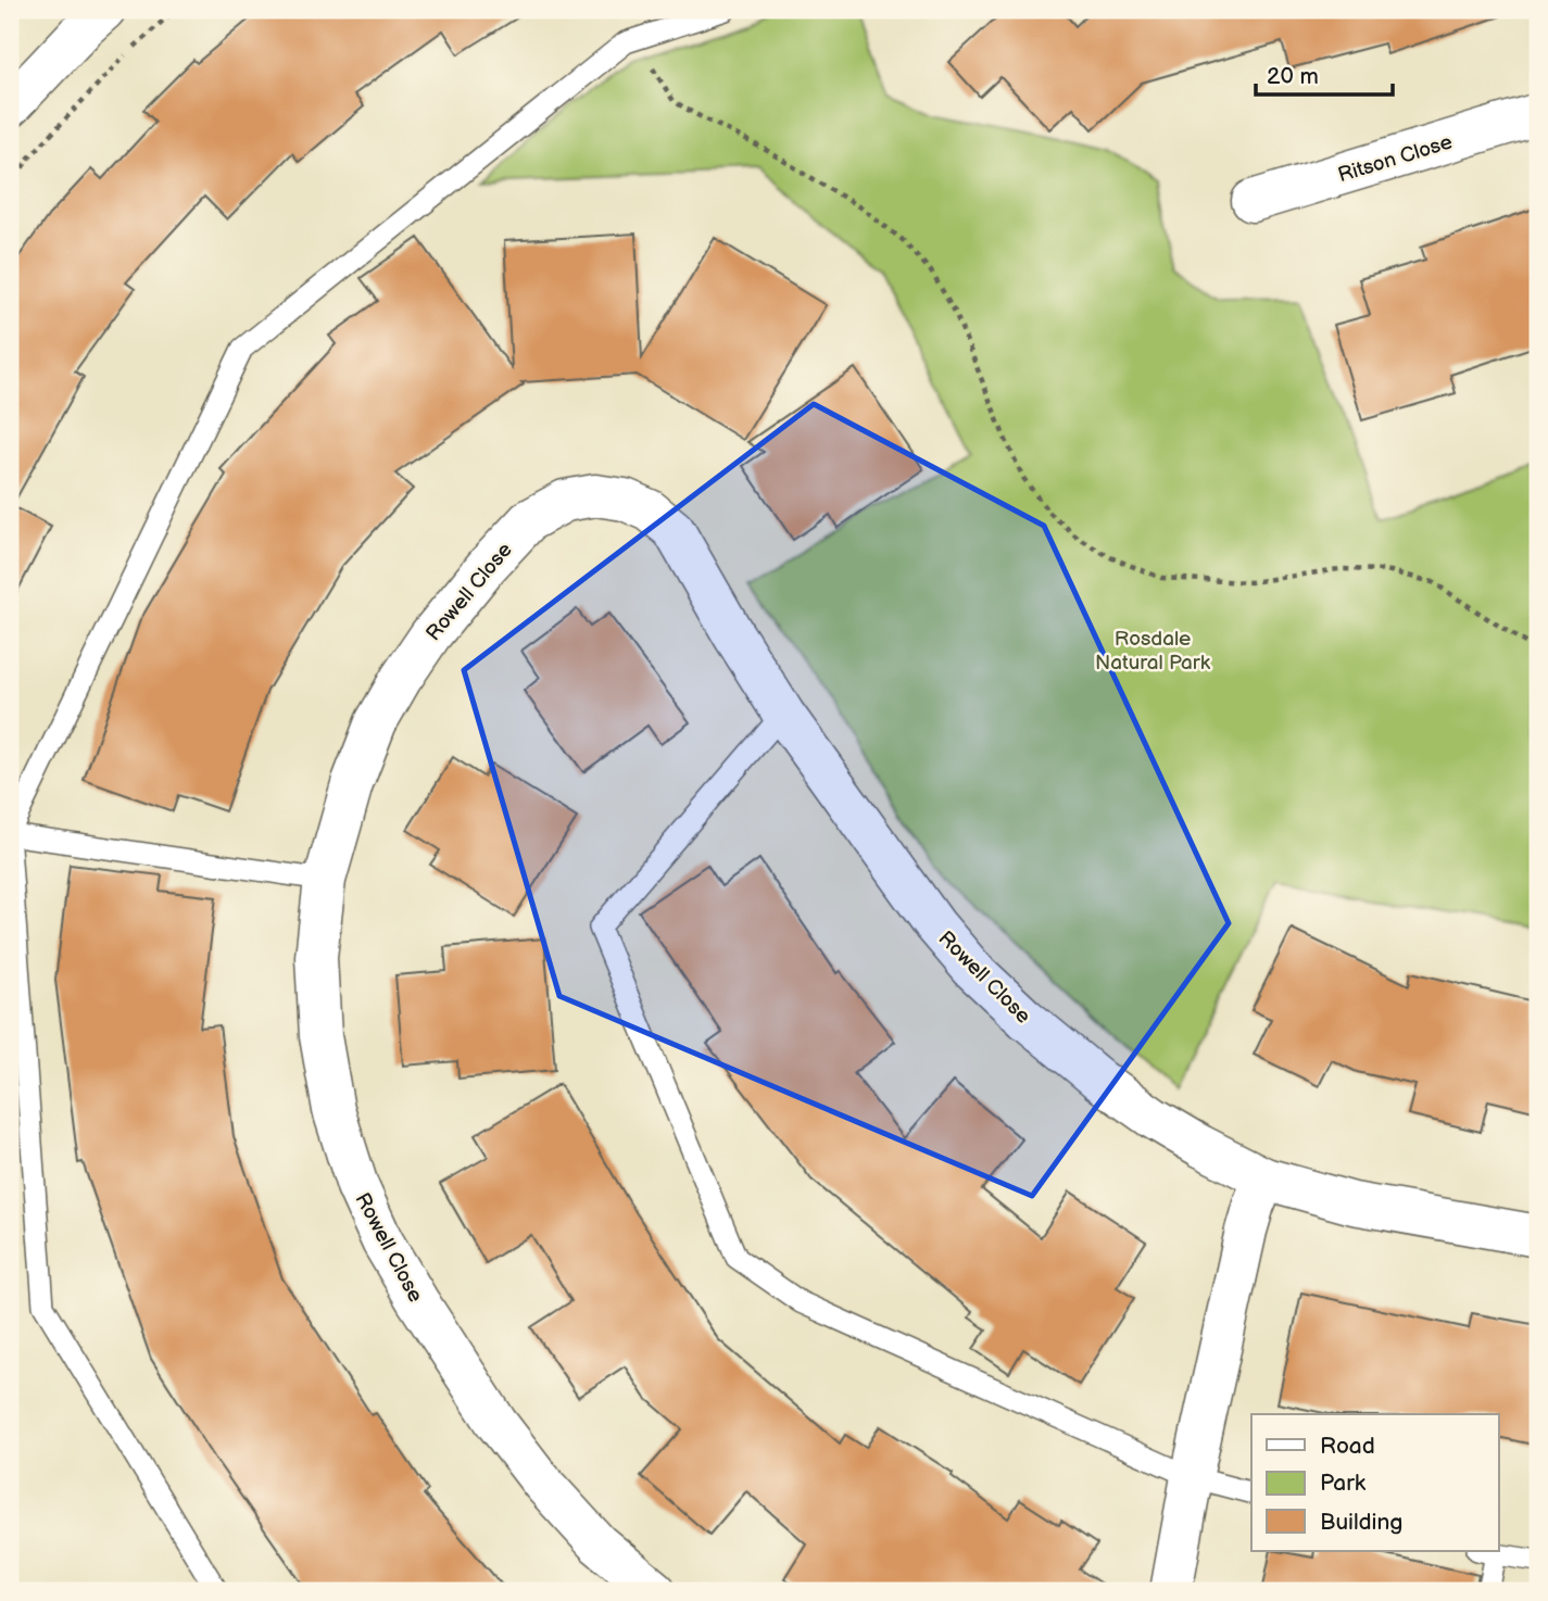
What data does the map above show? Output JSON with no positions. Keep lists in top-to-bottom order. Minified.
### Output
{"streets":{"street":["Ritson Close","Rowell Close"]},"parks":["Rosdale Natural Park"],"legend":["Road","Park","Building"],"scale_bar":"20 m"}
